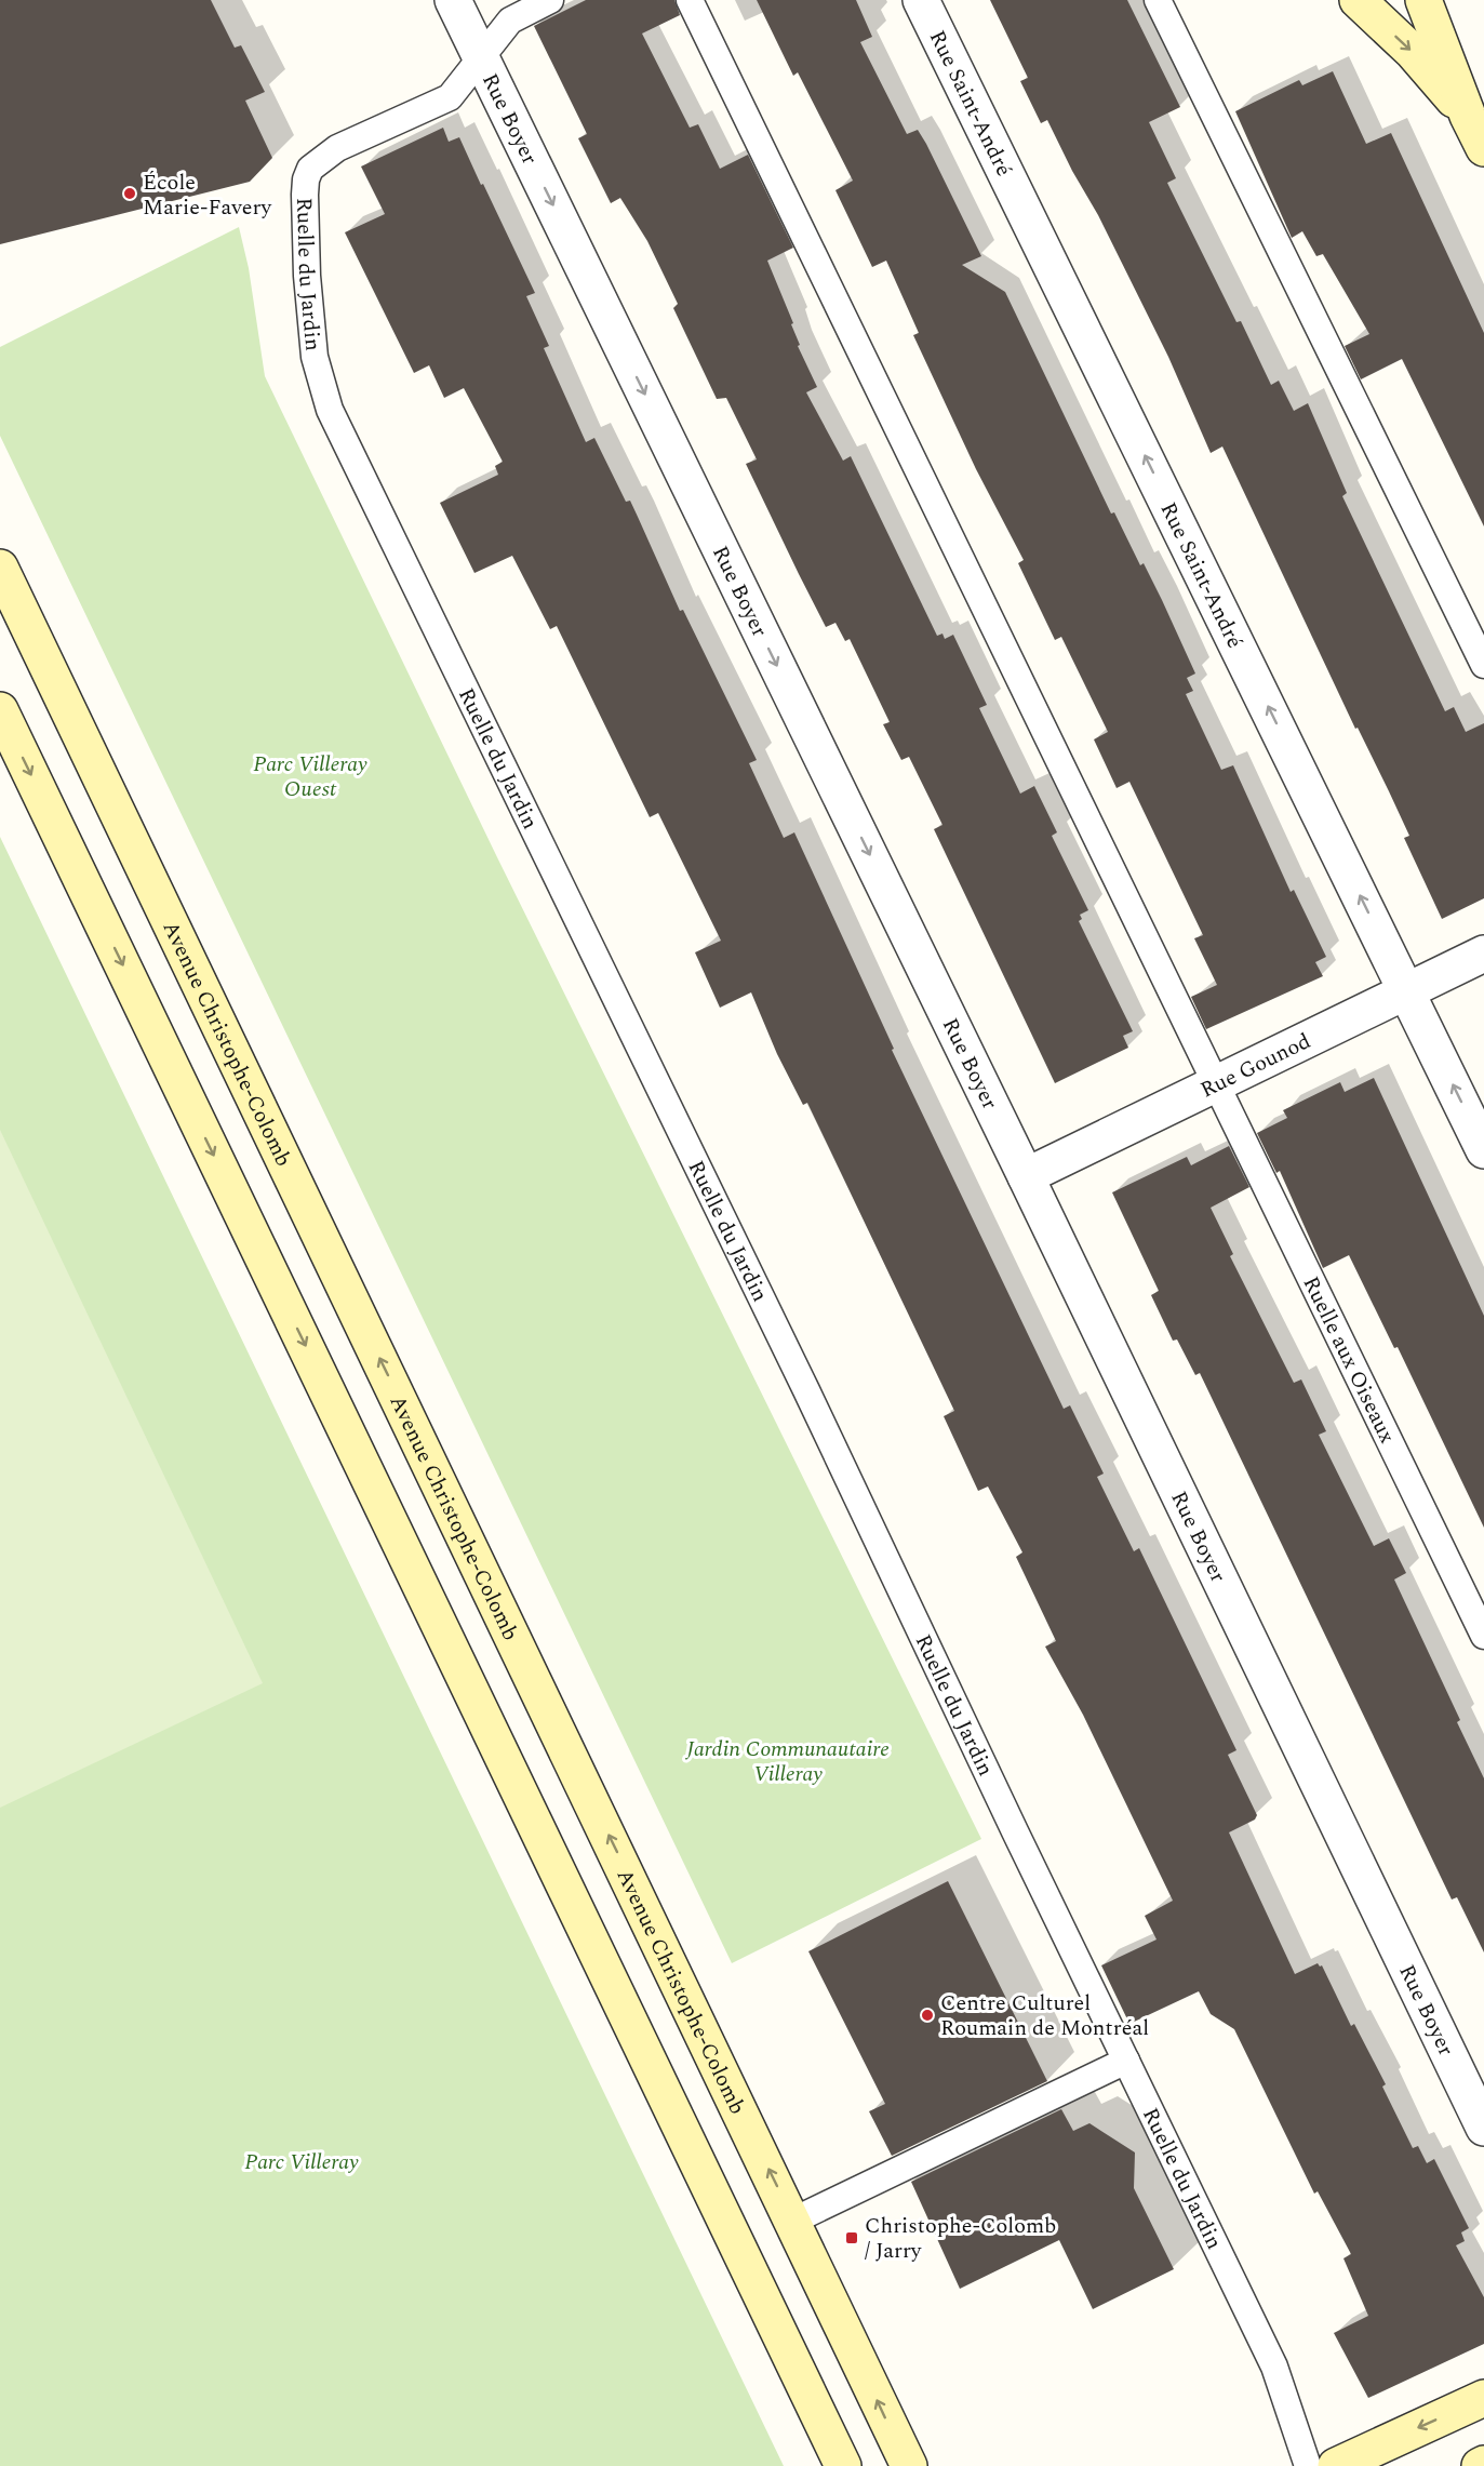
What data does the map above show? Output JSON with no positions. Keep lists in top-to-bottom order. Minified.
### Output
{"streets":{"main road":["Avenue Christophe-Colomb"],"street":["Rue Saint-André","Rue Boyer","Rue Gounod"],"lane":["Ruelle du Jardin","Ruelle aux Oiseaux"]},"crossings":[["Rue Saint-André","Rue Gounod"],["Rue Boyer","Ruelle du Jardin"],["Rue Boyer","Rue Gounod"],["Rue Gounod","Ruelle aux Oiseaux"]],"one_way":["Rue Saint-André","Rue Boyer"],"parks":["Parc Villeray Ouest","Jardin Communautaire Villeray","Parc Villeray"],"places":{"other":["École Marie-Favery","Centre Culturel Roumain de Montréal"],"transit":["Christophe-Colomb / Jarry"]}}
